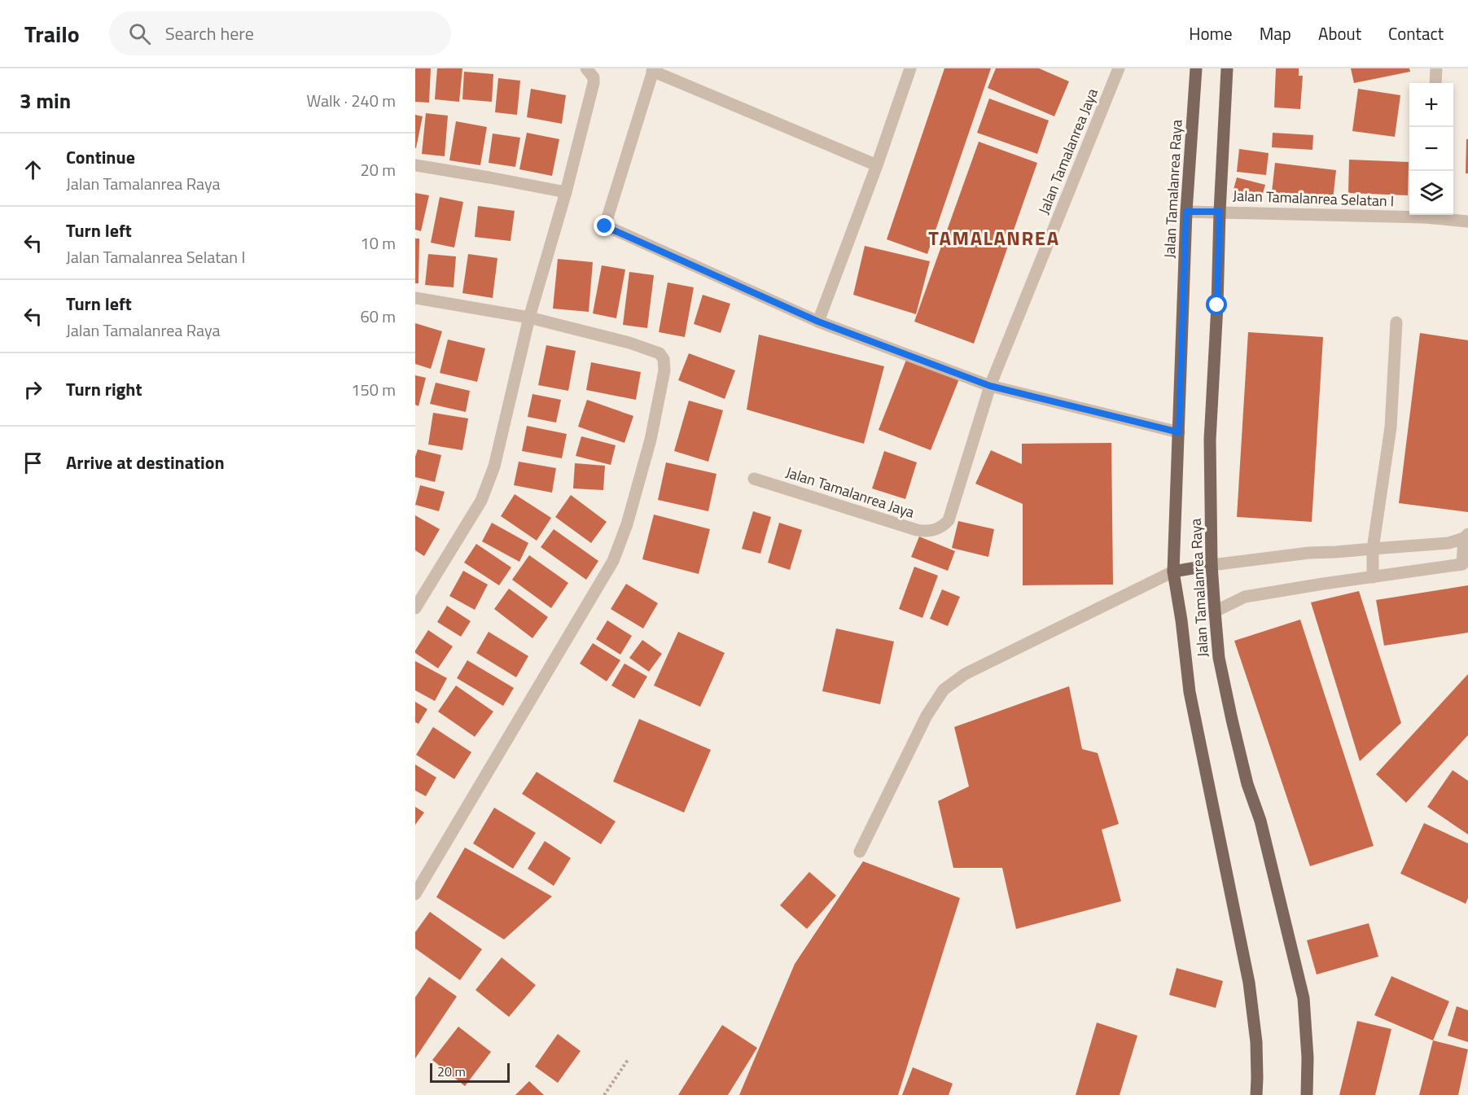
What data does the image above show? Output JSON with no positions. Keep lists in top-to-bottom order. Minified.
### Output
{"streets":{"main road":["Jalan Tamalanrea Raya"],"street":["Jalan Tamalanrea Jaya","Jalan Tamalanrea Selatan I"]},"crossings":[["Jalan Tamalanrea Raya","Jalan Tamalanrea Selatan I"]],"districts":["TAMALANREA"],"scale_bar":"20 m","page":{"header":"Trailo","search":"Search here","nav":["Home","Map","About","Contact"],"heading":["3 min","Walk · 240 m"],"map_buttons":["+","−"],"list":[["Continue","Jalan Tamalanrea Raya","20 m"],["Turn left","Jalan Tamalanrea Selatan I","10 m"],["Turn left","Jalan Tamalanrea Raya","60 m"],["Turn right","150 m"],"Arrive at destination"],"scale":"20 m"}}
